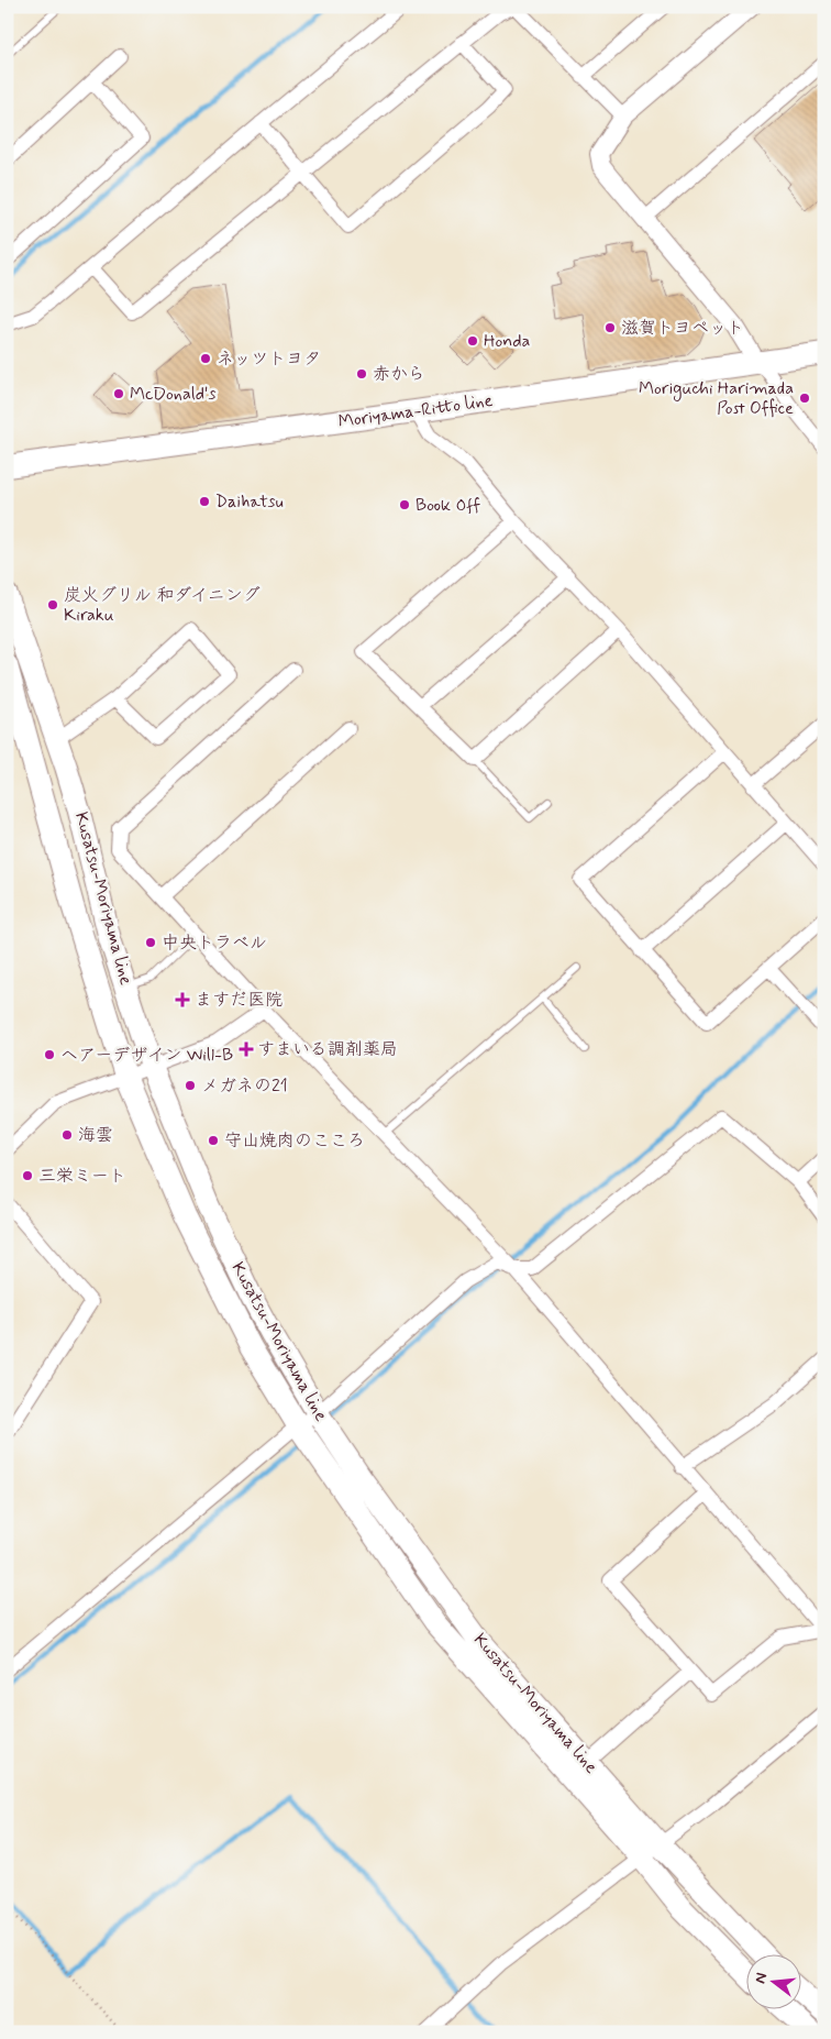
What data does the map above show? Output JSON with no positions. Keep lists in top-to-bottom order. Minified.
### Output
{"streets":{"main road":["Moriyama-Ritto line","Kusatsu-Moriyama line"]},"places":{"other":["滋賀トヨペット","Honda","ネッツトヨタ","赤から","McDonald's","Moriguchi Harimada Post Office","Daihatsu","Book Off","炭火グリル 和ダイニング Kiraku","中央トラベル","ヘアーデザイン Will-B","メガネの21","海雲","守山焼肉のこころ","三栄ミート"],"health":["ますだ医院","すまいる調剤薬局"]},"north":"left"}
